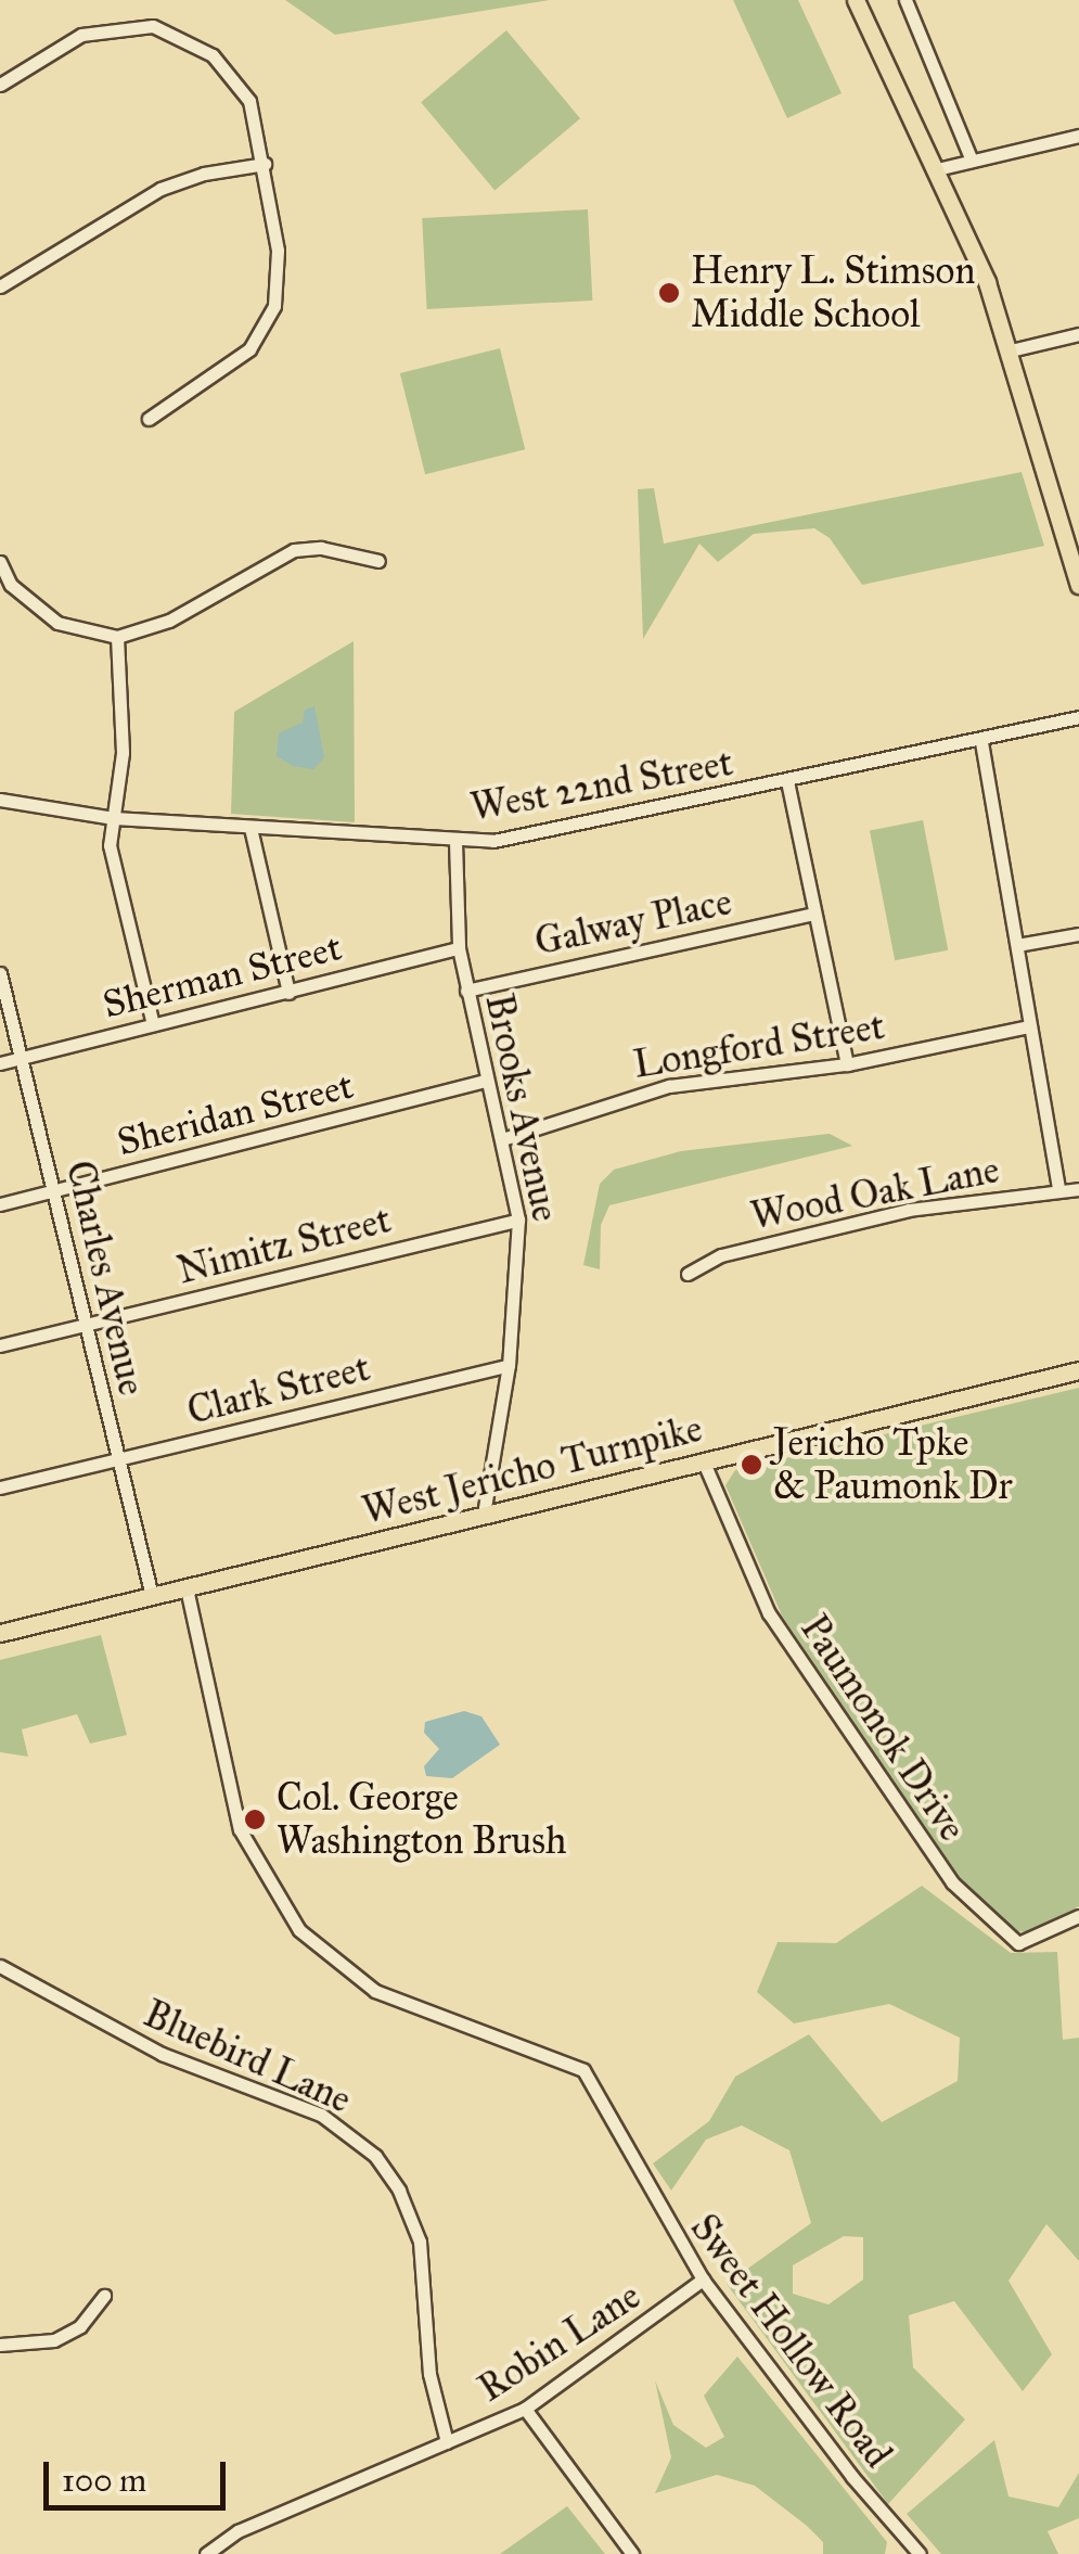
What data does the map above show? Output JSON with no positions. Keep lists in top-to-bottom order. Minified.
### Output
{"streets":{"main road":["West Jericho Turnpike"],"street":["West 22nd Street","Galway Place","Sherman Street","Longford Street","Brooks Avenue","Sheridan Street","Wood Oak Lane","Nimitz Street","Charles Avenue","Clark Street","Paumonok Drive","Bluebird Lane","Sweet Hollow Road","Robin Lane"]},"crossings":[["West 22nd Street","Brooks Avenue"],["Galway Place","Brooks Avenue"],["Sherman Street","Brooks Avenue"],["Sherman Street","Charles Avenue"],["Longford Street","Brooks Avenue"],["Brooks Avenue","Sheridan Street"],["Brooks Avenue","Nimitz Street"],["Brooks Avenue","Clark Street"],["Brooks Avenue","West Jericho Turnpike"],["Sheridan Street","Charles Avenue"],["Nimitz Street","Charles Avenue"],["Charles Avenue","Clark Street"],["Charles Avenue","West Jericho Turnpike"],["West Jericho Turnpike","Paumonok Drive"],["West Jericho Turnpike","Sweet Hollow Road"],["Bluebird Lane","Robin Lane"],["Sweet Hollow Road","Robin Lane"]],"places":["Henry L. Stimson Middle School","Jericho Tpke & Paumonk Dr","Col. George Washington Brush"],"scale_bar":"100 m"}
